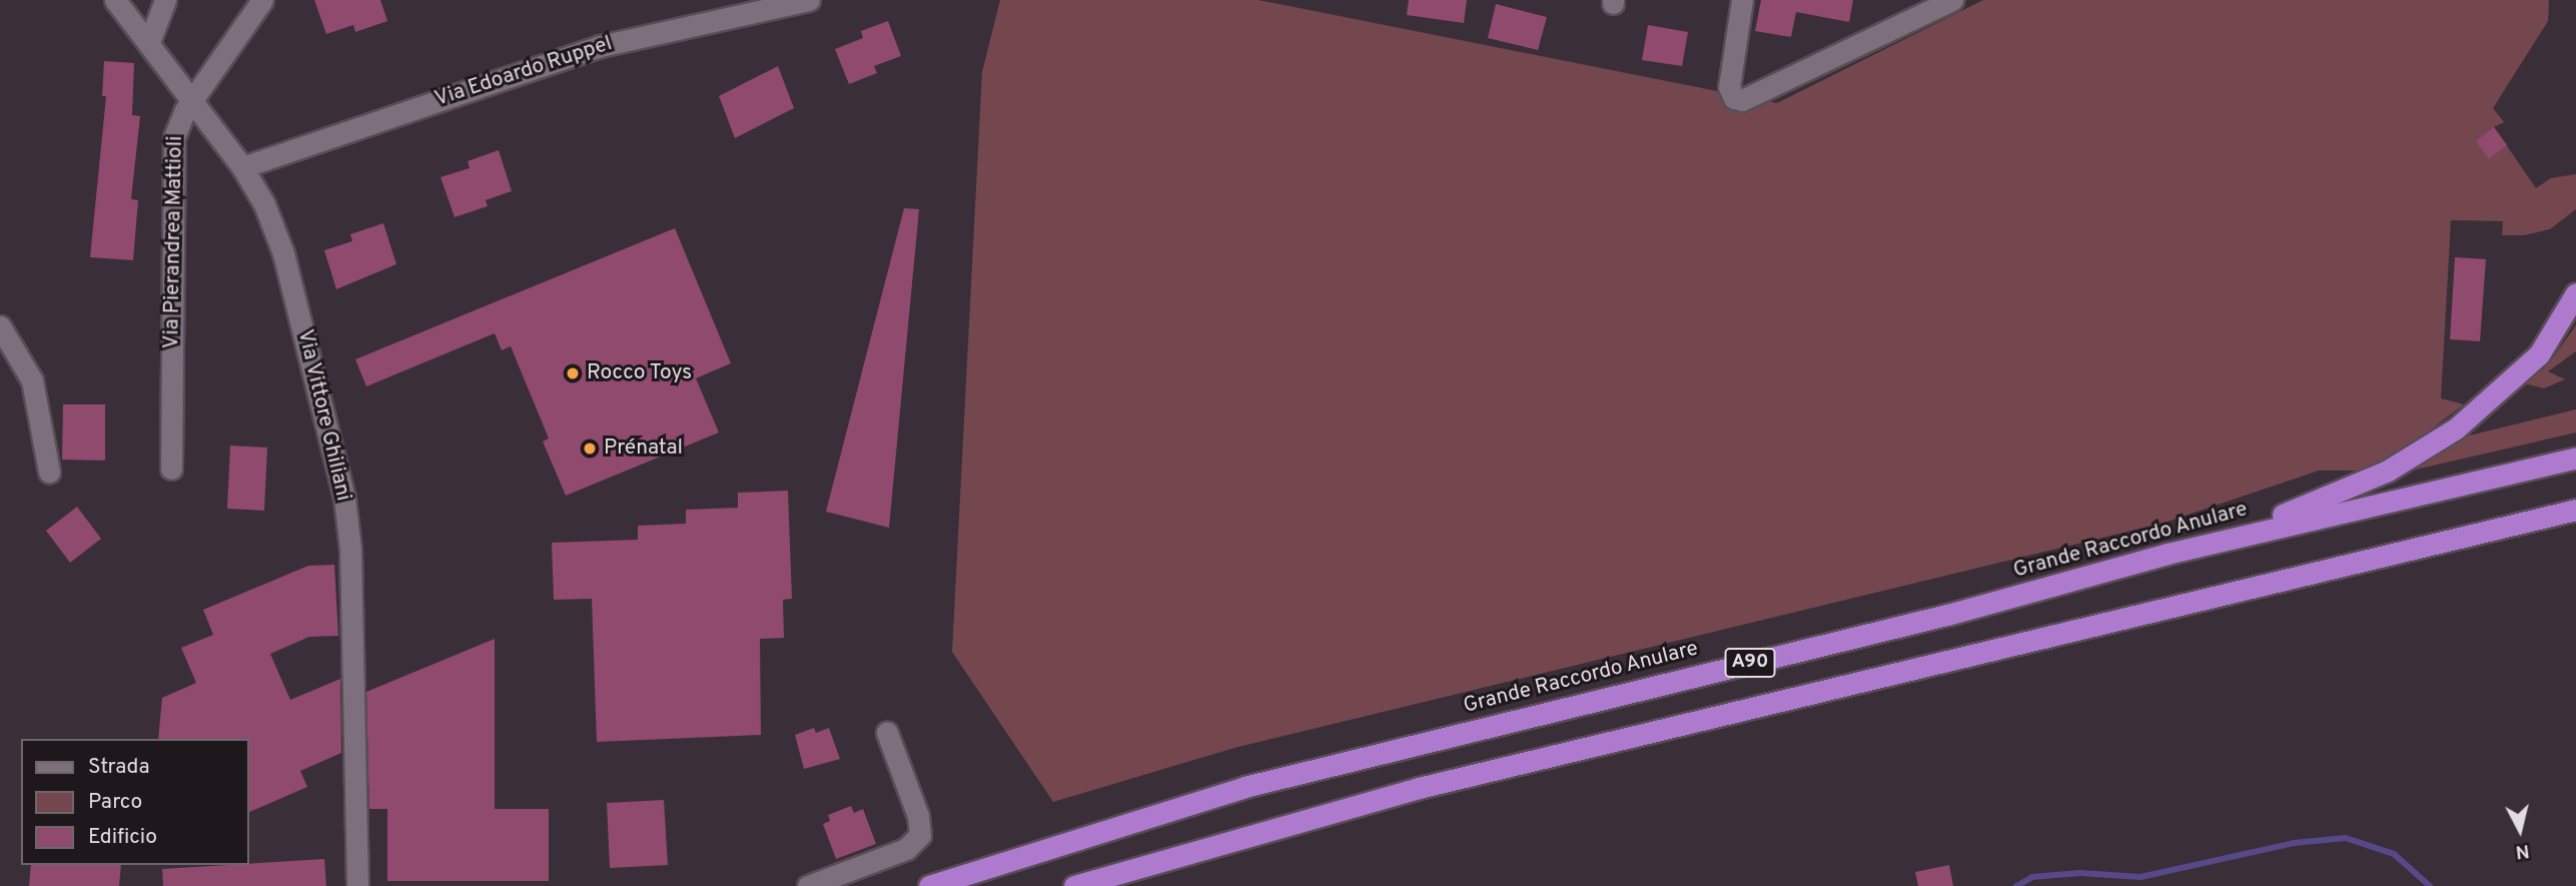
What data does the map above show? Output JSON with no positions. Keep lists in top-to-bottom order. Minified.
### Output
{"streets":{"highway":["Grande Raccordo Anulare","A90"],"street":["Via Edoardo Ruppel","Via Pierandrea Mattioli","Via Vittore Ghiliani"]},"crossings":[["Via Edoardo Ruppel","Via Vittore Ghiliani"],["Via Pierandrea Mattioli","Via Vittore Ghiliani"]],"places":["Rocco Toys","Prénatal"],"legend":["Strada","Parco","Edificio"],"north":"bottom"}
